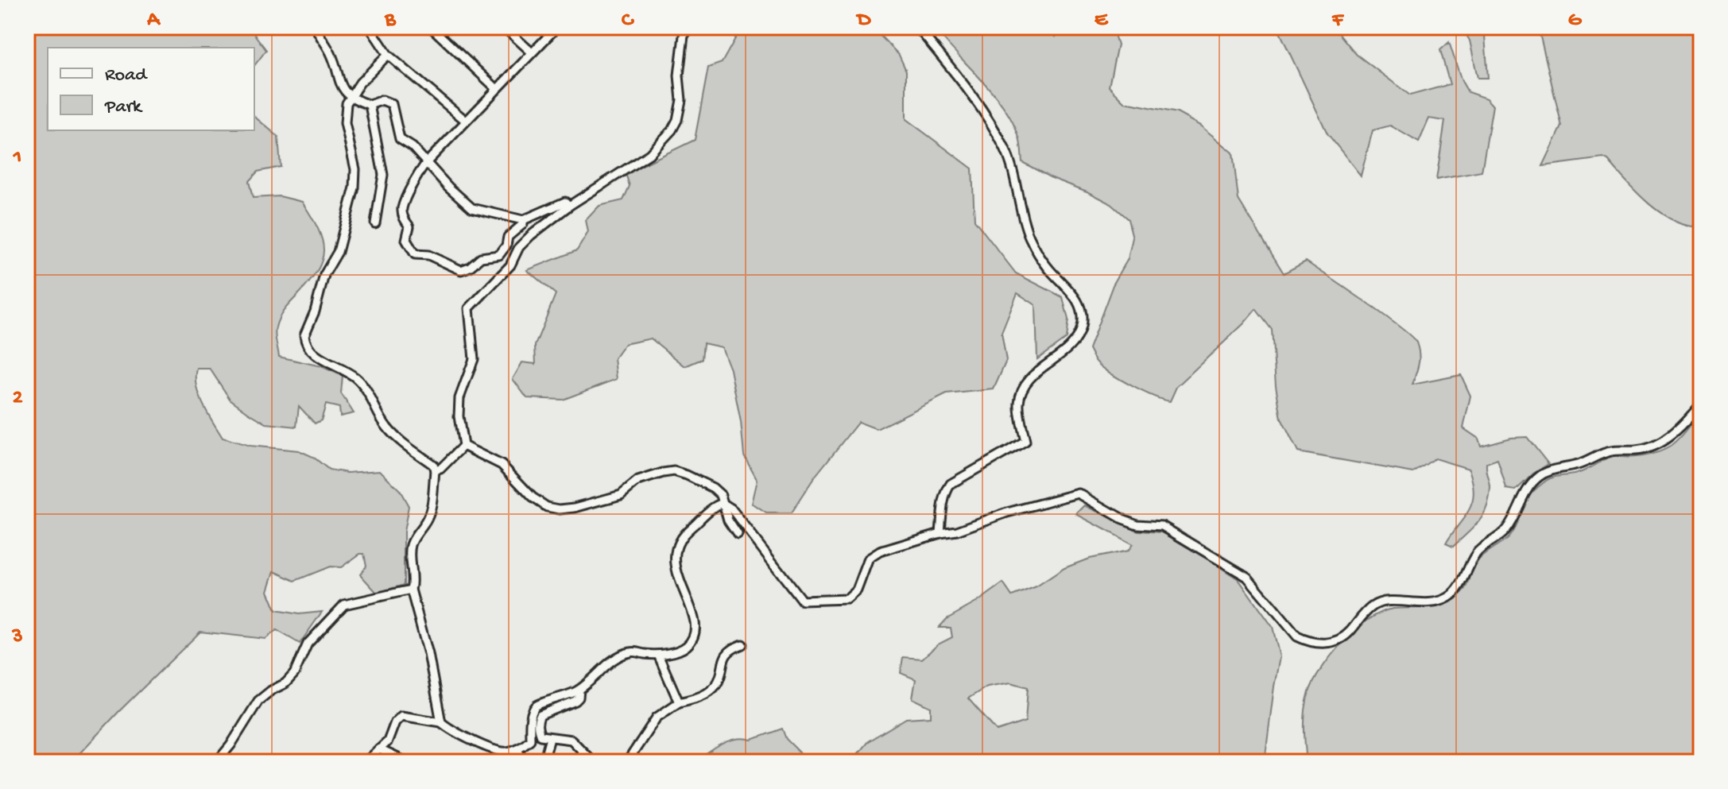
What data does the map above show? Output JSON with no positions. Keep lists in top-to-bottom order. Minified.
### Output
{"legend":["Road","Park"],"grid":{"columns":["A","B","C","D","E","F","G"],"rows":["1","2","3"]}}
